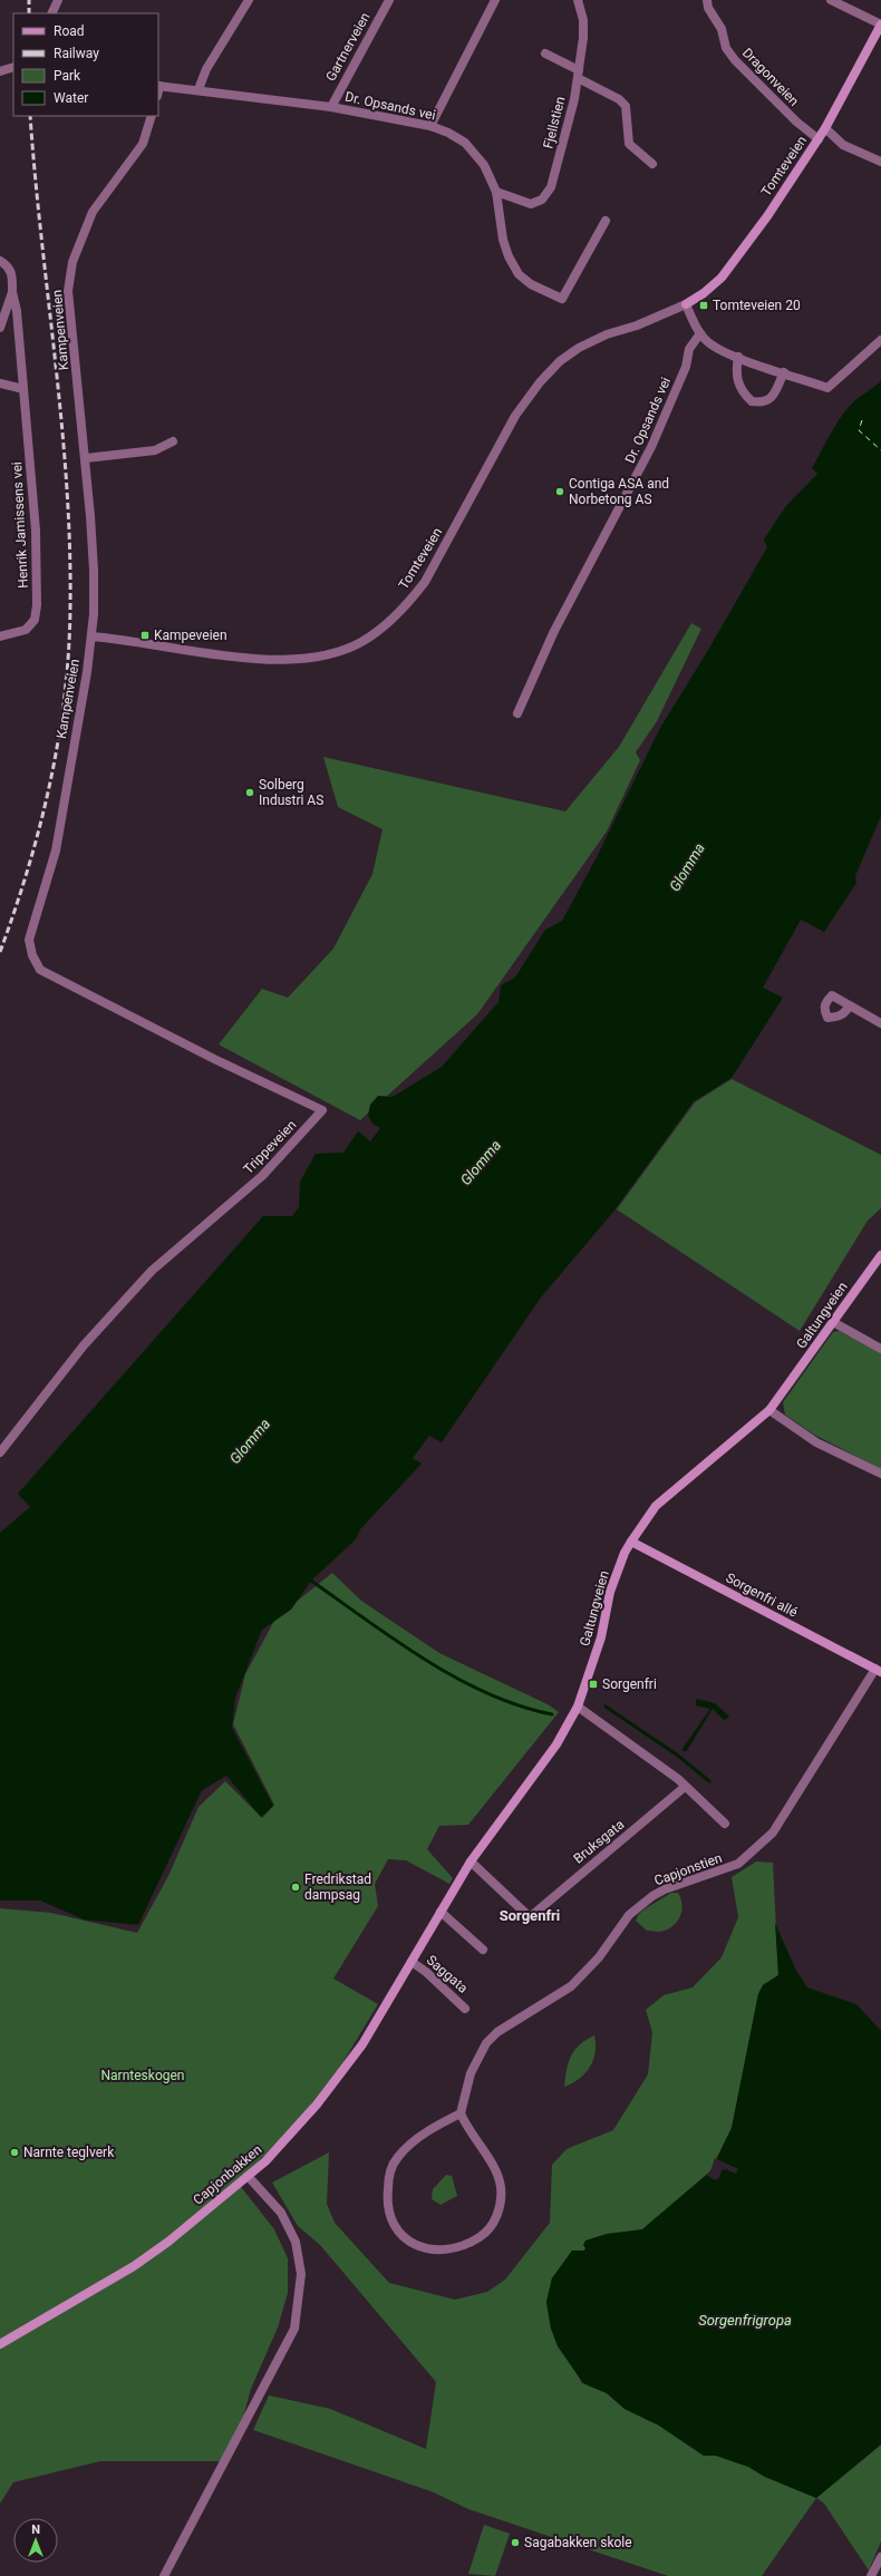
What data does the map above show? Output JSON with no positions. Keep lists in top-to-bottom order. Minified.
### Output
{"streets":{"main road":["Tomteveien","Galtungveien","Sorgenfri allé","Capjonbakken"],"street":["Gartnerveien","Dragonveien","Dr. Opsands vei","Fjellstien","Kampenveien","Henrik Jamissens vei","Trippeveien","Bruksgata","Capjonstien","Saggata"]},"crossings":[["Gartnerveien","Dr. Opsands vei"],["Dragonveien","Tomteveien"],["Dr. Opsands vei","Fjellstien"],["Tomteveien","Kampenveien"],["Kampenveien","Trippeveien"],["Galtungveien","Sorgenfri allé"],["Galtungveien","Bruksgata"],["Galtungveien","Saggata"],["Galtungveien","Capjonbakken"],["Sorgenfri allé","Capjonstien"],["Saggata","Capjonbakken"]],"districts":["Sorgenfri"],"water":["Glomma","Sorgenfrigropa"],"parks":["Narnteskogen"],"places":{"transit":["Tomteveien 20","Kampeveien","Sorgenfri"],"other":["Contiga ASA and Norbetong AS","Solberg Industri AS","Fredrikstad dampsag","Narnte teglverk","Sagabakken skole"]},"legend":["Road","Railway","Park","Water"],"north":"top"}
